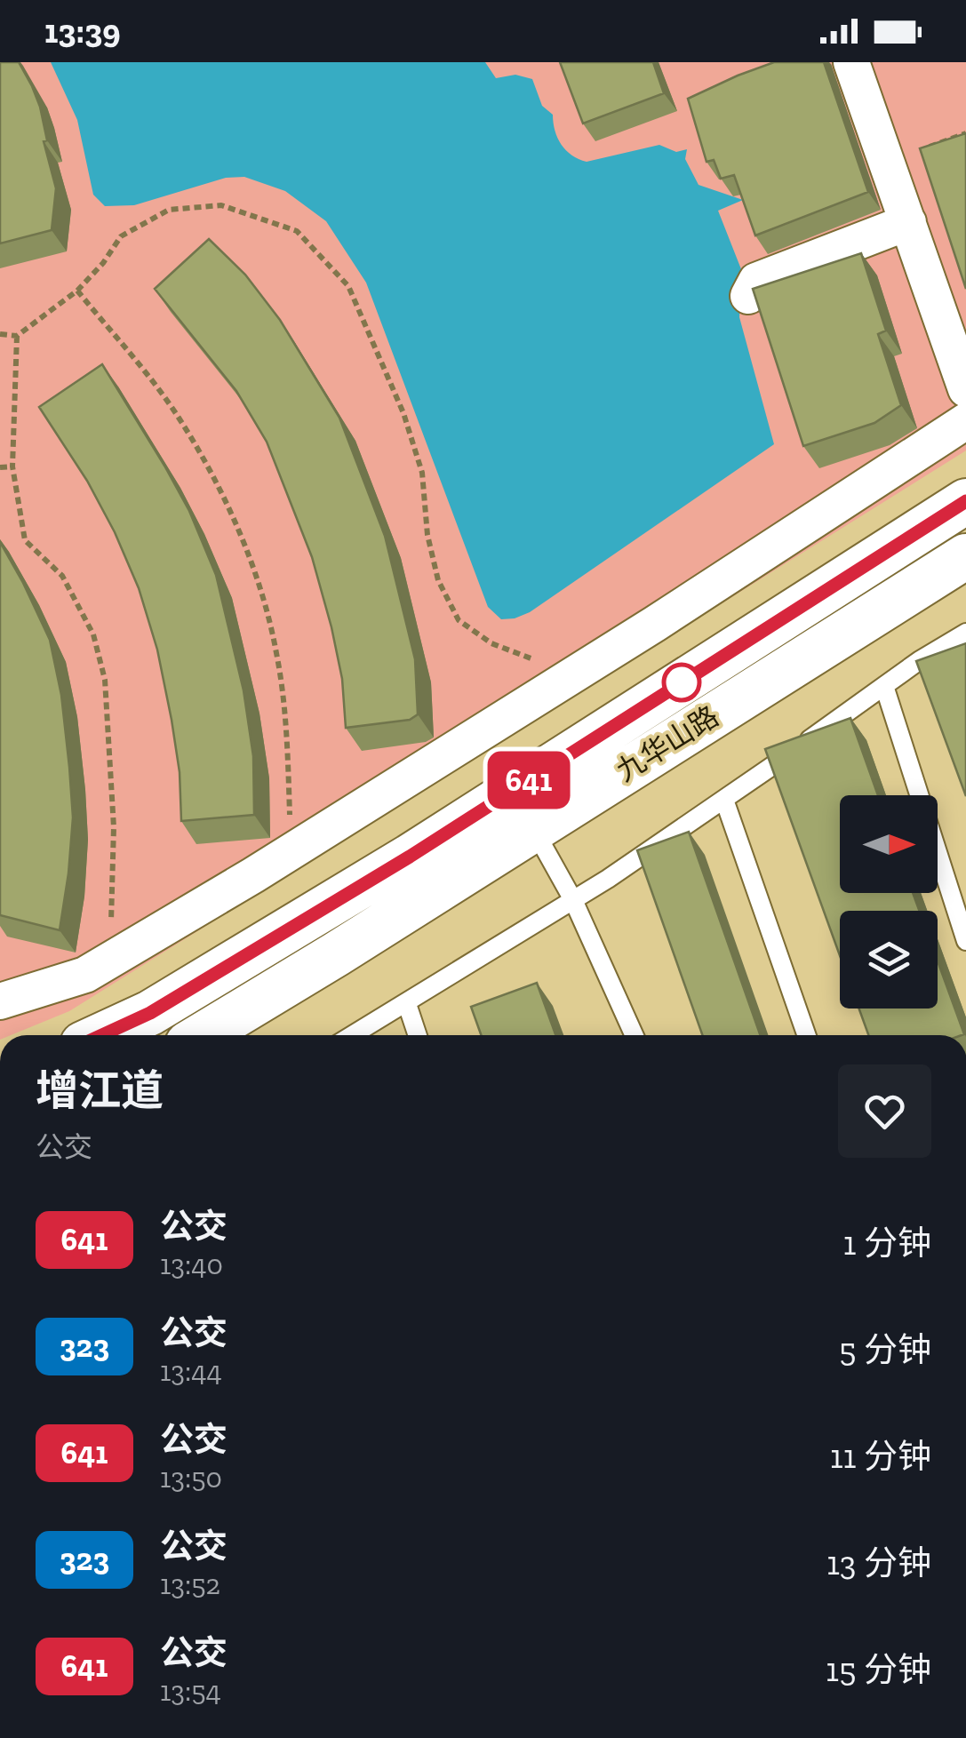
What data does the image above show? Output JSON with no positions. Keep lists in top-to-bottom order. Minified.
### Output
{"streets":{"street":["九华山路"]},"lines":["bus line 641"],"north":"right","page":{"status":"13:39","on_map":"641","heading":["增江道","公交"],"list":[{"mark":"641","name":"公交","note":"13:40","value":"1 分钟"},{"mark":"323","name":"公交","note":"13:44","value":"5 分钟"},{"mark":"641","name":"公交","note":"13:50","value":"11 分钟"},{"mark":"323","name":"公交","note":"13:52","value":"13 分钟"},{"mark":"641","name":"公交","note":"13:54","value":"15 分钟"}]}}
